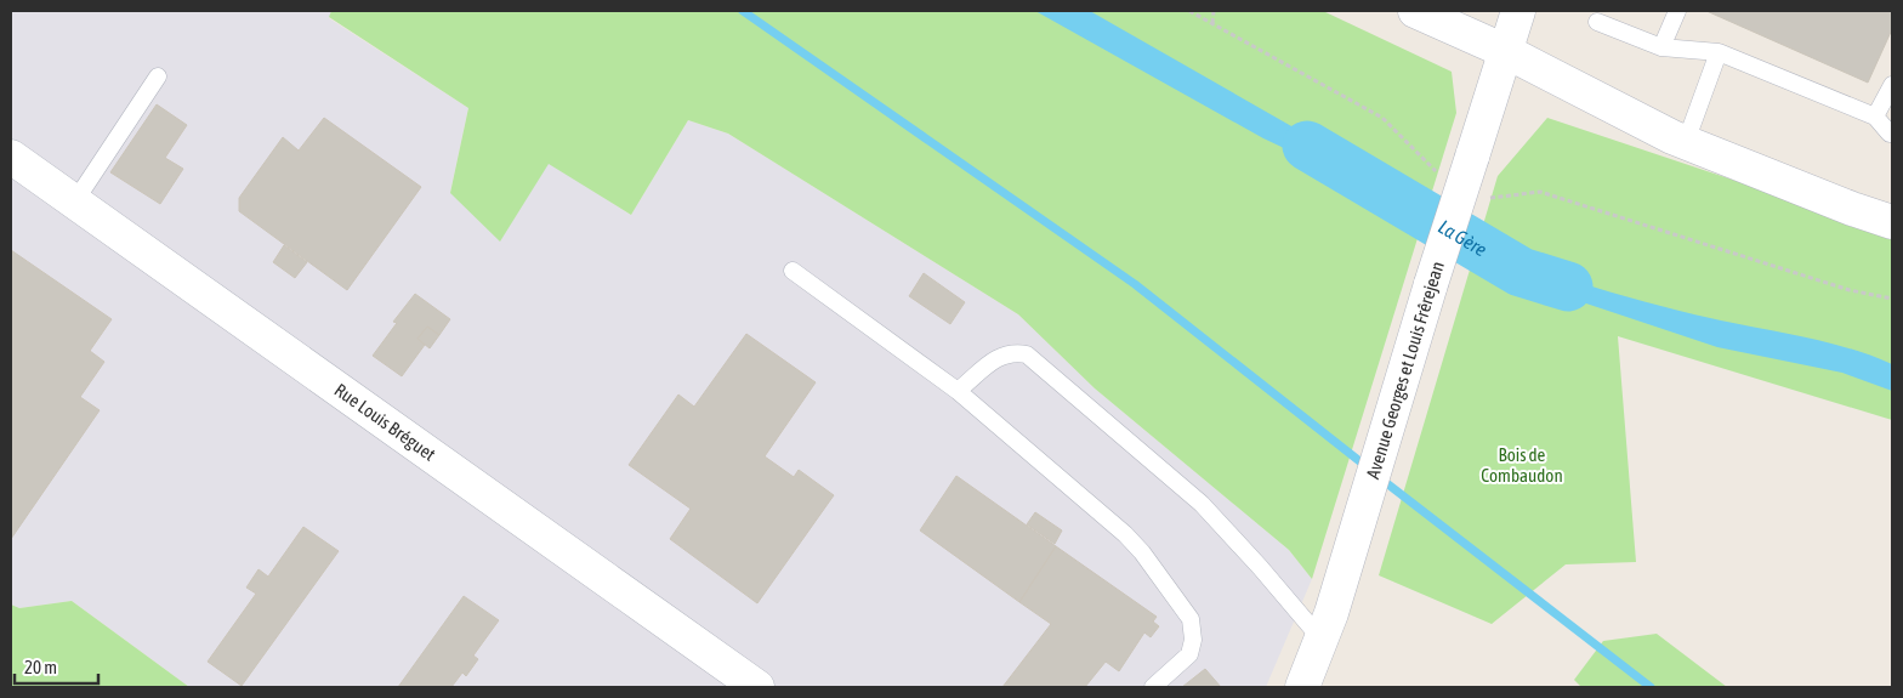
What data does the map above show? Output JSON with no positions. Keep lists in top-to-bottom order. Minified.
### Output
{"streets":{"street":["Avenue Georges et Louis Frêrejean","Rue Louis Bréguet"]},"water":["La Gère"],"parks":["Bois de Combaudon"],"scale_bar":"20 m"}
